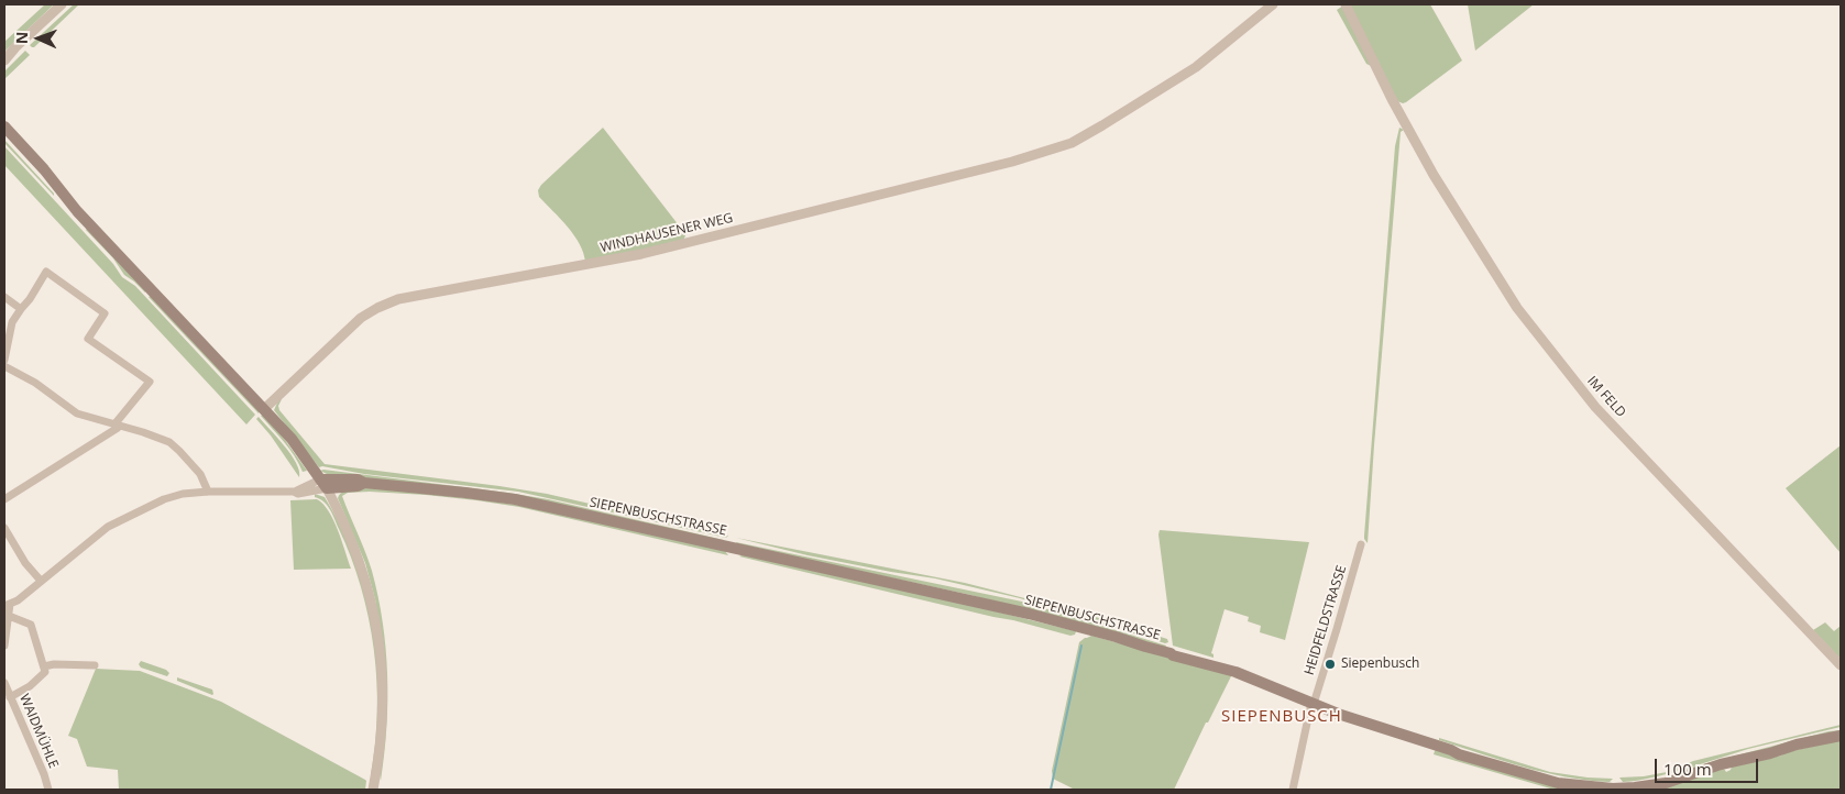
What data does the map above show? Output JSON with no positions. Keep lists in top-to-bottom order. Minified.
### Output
{"streets":{"main road":["SIEPENBUSCHSTRASSE"],"street":["WINDHAUSENER WEG","IM FELD","HEIDFELDSTRASSE","WAIDMÜHLE"]},"crossings":[["SIEPENBUSCHSTRASSE","HEIDFELDSTRASSE"]],"districts":["SIEPENBUSCH"],"places":["Siepenbusch"],"scale_bar":"100 m","north":"left"}
